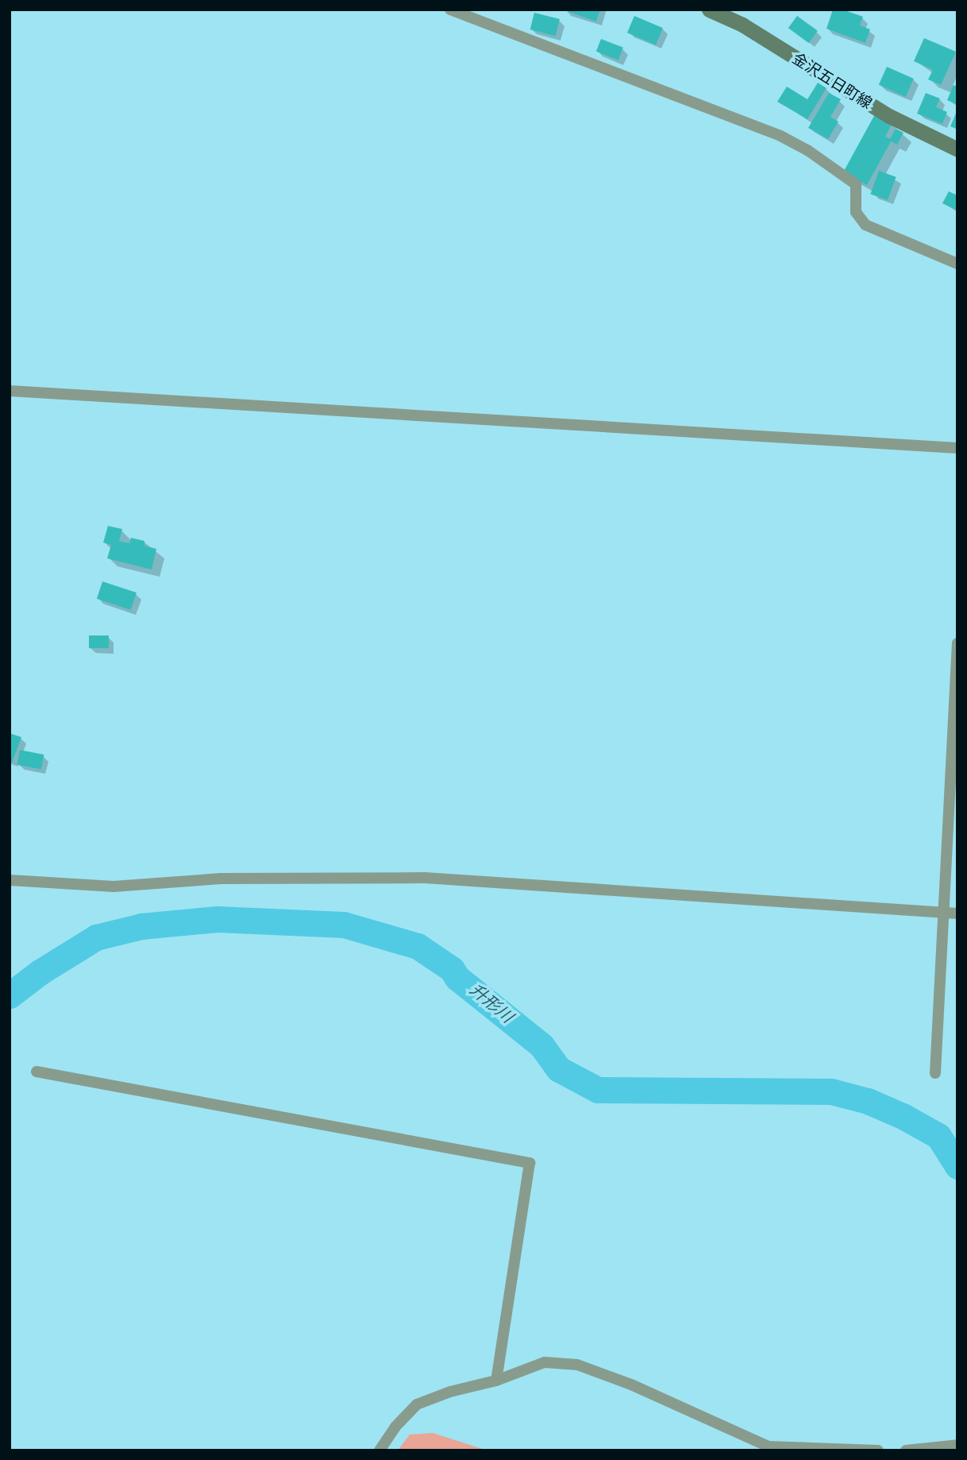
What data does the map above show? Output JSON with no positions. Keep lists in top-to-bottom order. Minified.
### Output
{"streets":{"main road":["金沢五日町線"]},"water":["升形川"]}
